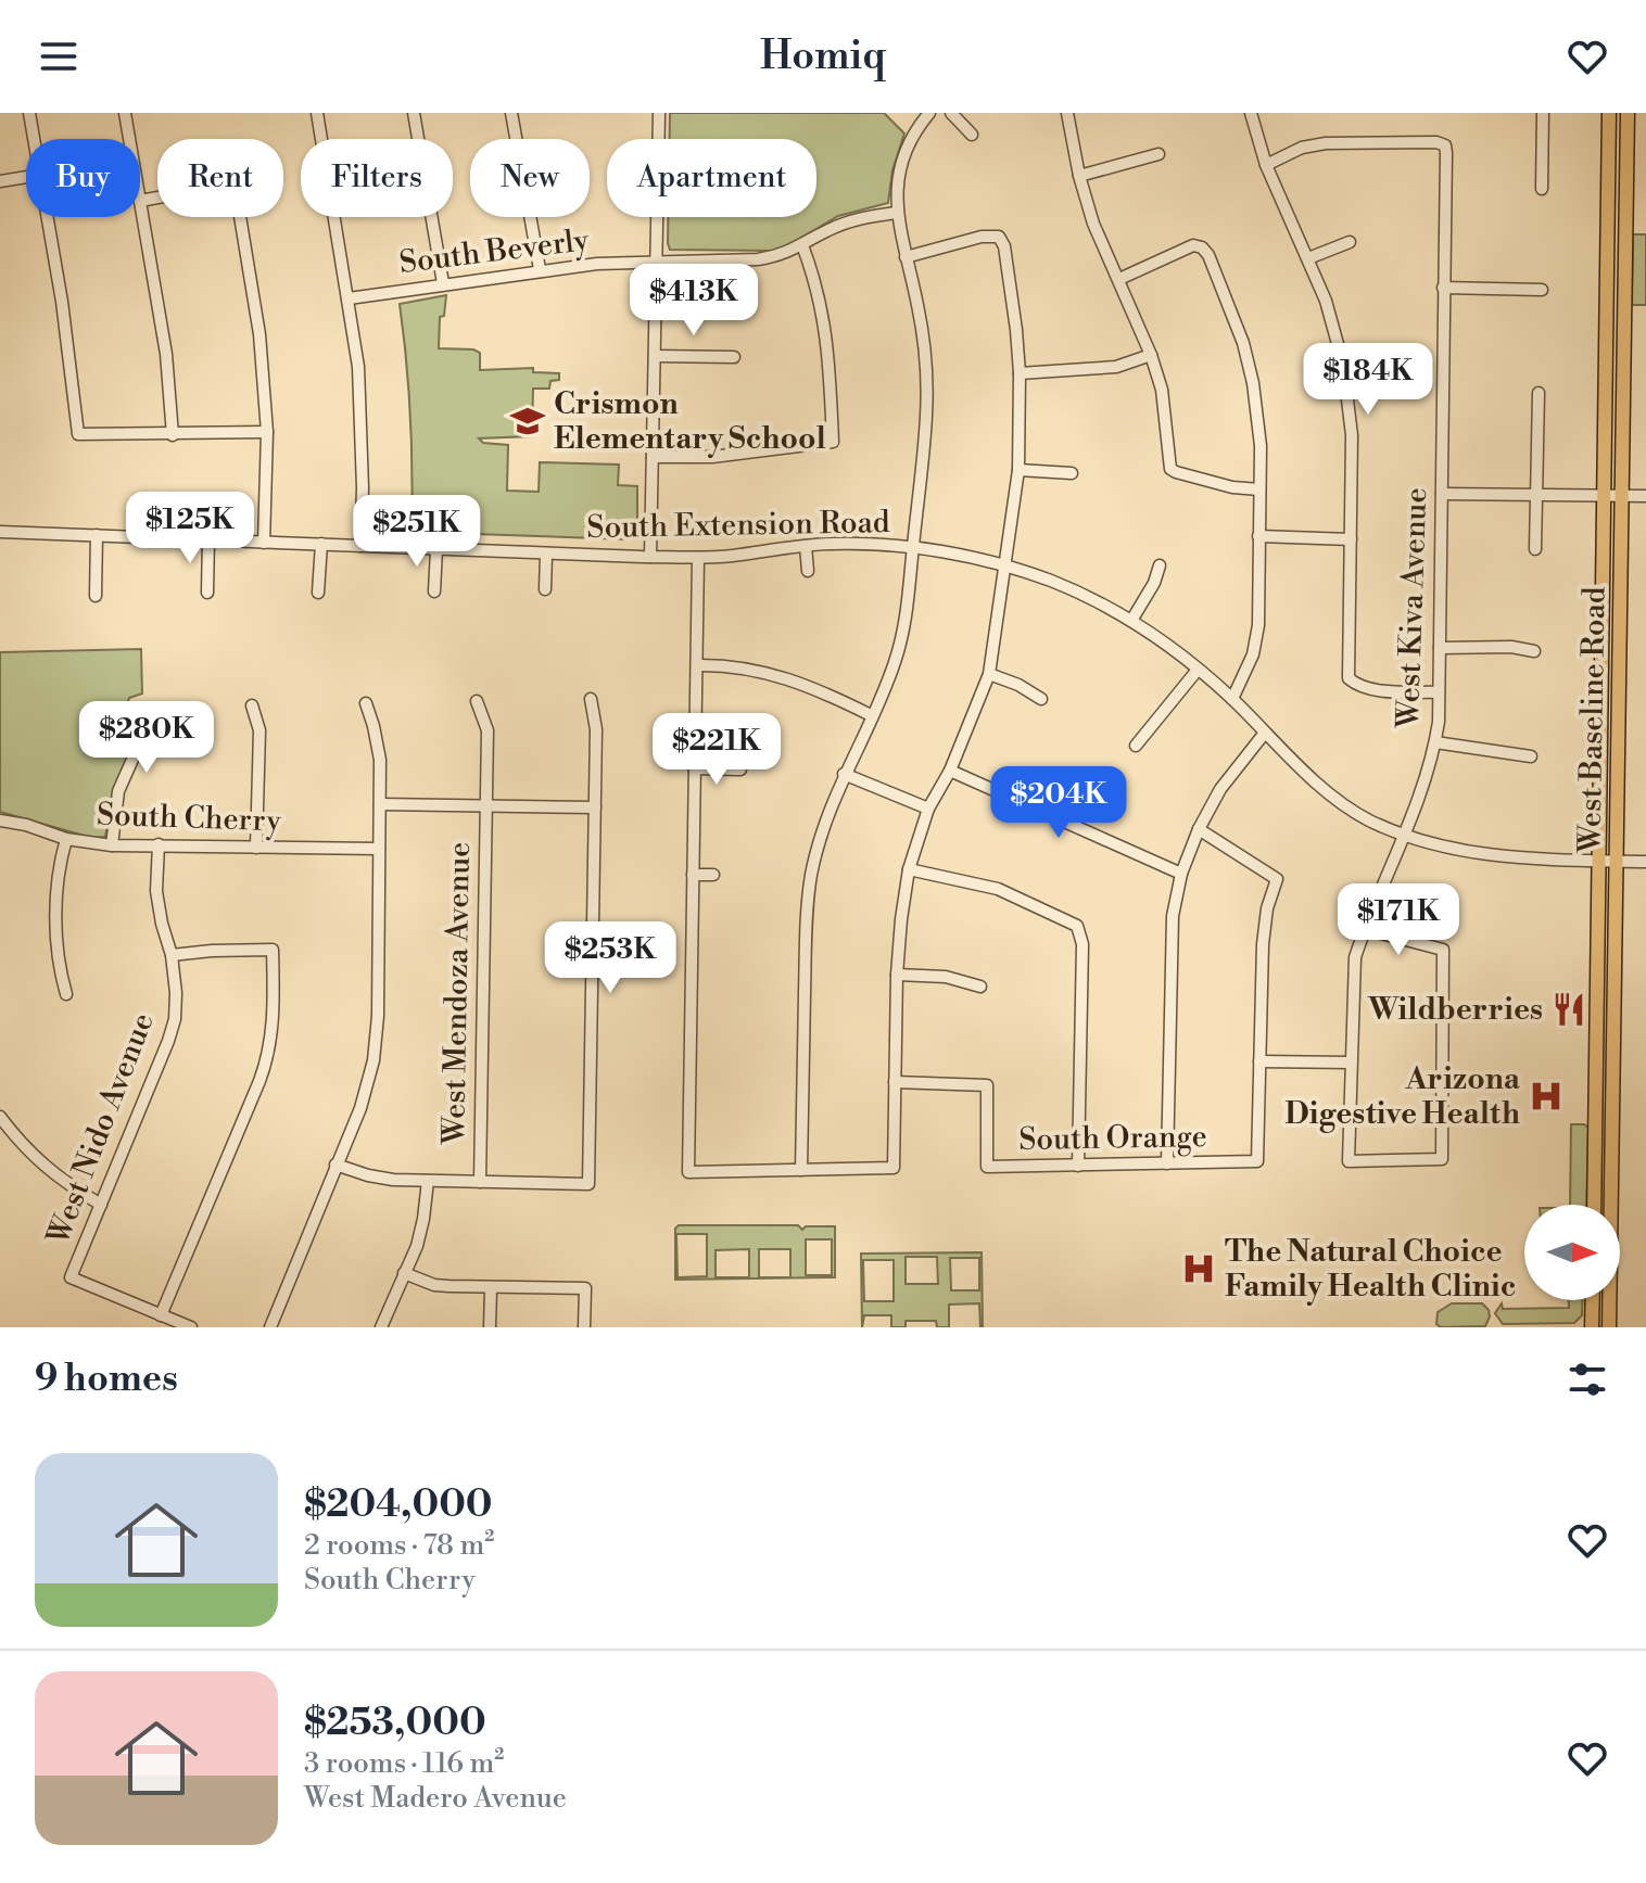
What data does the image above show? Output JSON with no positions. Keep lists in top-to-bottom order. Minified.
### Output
{"streets":{"main road":["West Baseline Road"],"street":["South Beverly","South Extension Road","West Kiva Avenue","South Cherry","West Mendoza Avenue","West Nido Avenue","South Orange"]},"crossings":[["South Extension Road","West Kiva Avenue"],["South Extension Road","West Baseline Road"],["South Cherry","West Nido Avenue"]],"places":{"school or university":["Crismon Elementary School"],"restaurant":["Wildberries"],"hospital":["Arizona Digestive Health","The Natural Choice Family Health Clinic"]},"north":"right","page":{"header":"Homiq","chip":["Buy","Rent","Filters","New","Apartment"],"price":["$413K","$184K","$125K","$251K","$280K","$221K","$204K","$171K","$253K"],"heading":"9 homes","list":[{"name":"$204,000","note":"2 rooms · 78 m² · South Cherry"},{"name":"$253,000","note":"3 rooms · 116 m² · West Madero Avenue"}]}}
